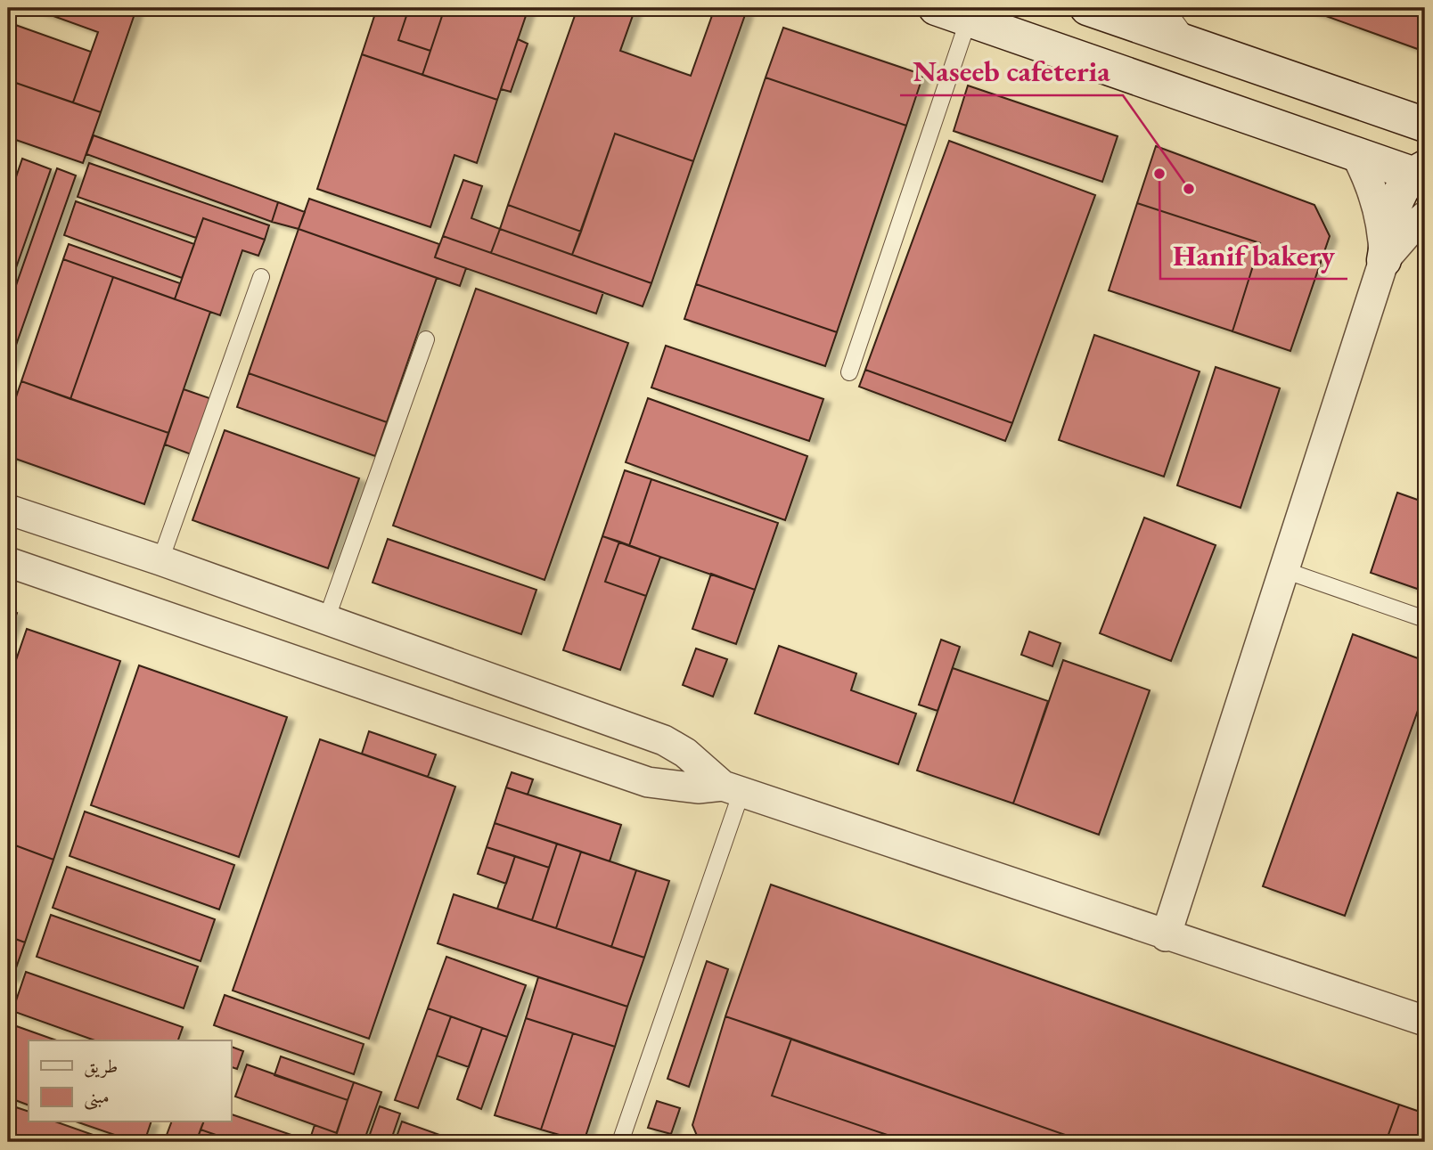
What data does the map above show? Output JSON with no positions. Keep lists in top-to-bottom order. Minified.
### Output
{"places":["Hanif bakery","Naseeb cafeteria"],"legend":["طريق","مبنى"]}
